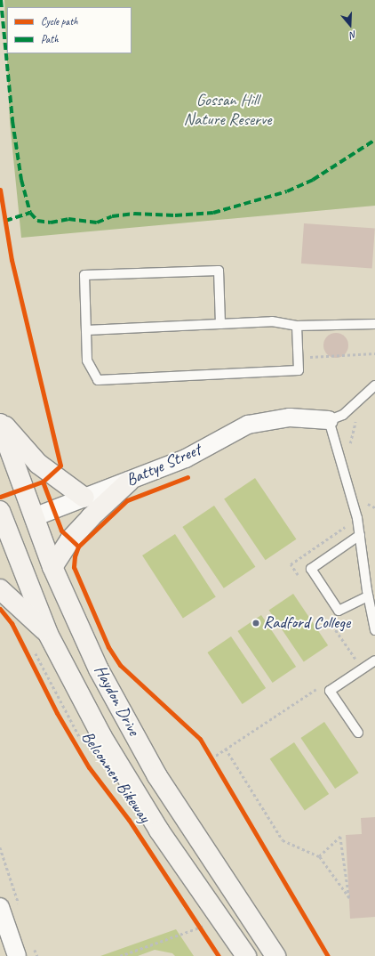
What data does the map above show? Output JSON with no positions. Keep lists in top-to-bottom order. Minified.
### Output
{"streets":{"main road":["Battye Street","Haydon Drive"],"cycle path":["Belconnen Bikeway"]},"crossings":[["Battye Street","Haydon Drive"]],"parks":["Gossan Hill Nature Reserve"],"places":["Radford College"],"legend":["Cycle path","Path"],"north":"bottom"}
